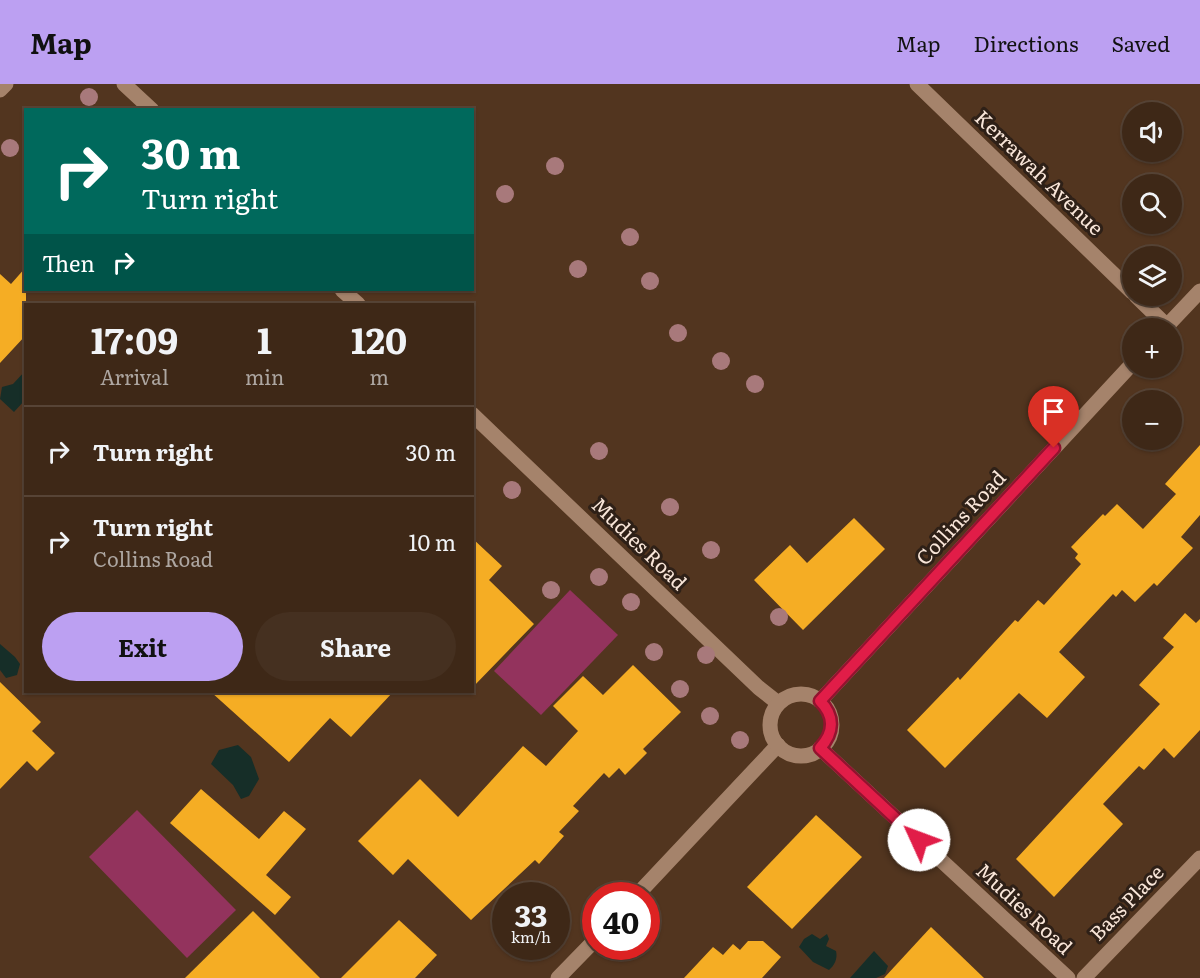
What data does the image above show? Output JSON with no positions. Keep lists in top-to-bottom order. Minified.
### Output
{"streets":{"street":["Kerrawah Avenue","Collins Road","Mudies Road","Bass Place"]},"crossings":[["Collins Road","Mudies Road"]],"page":{"header":"Map","nav":["Map","Directions","Saved"],"map_buttons":["+","−"],"turn":["30 m","Turn right"],"then":"Then","eta":["17:09","Arrival","1","min","120","m"],"list":[{"name":"Turn right","value":"30 m"},{"name":"Turn right","note":"Collins Road","value":"10 m"}],"buttons":["Exit","Share"],"speed":"33 km/h","limit":"40"}}
